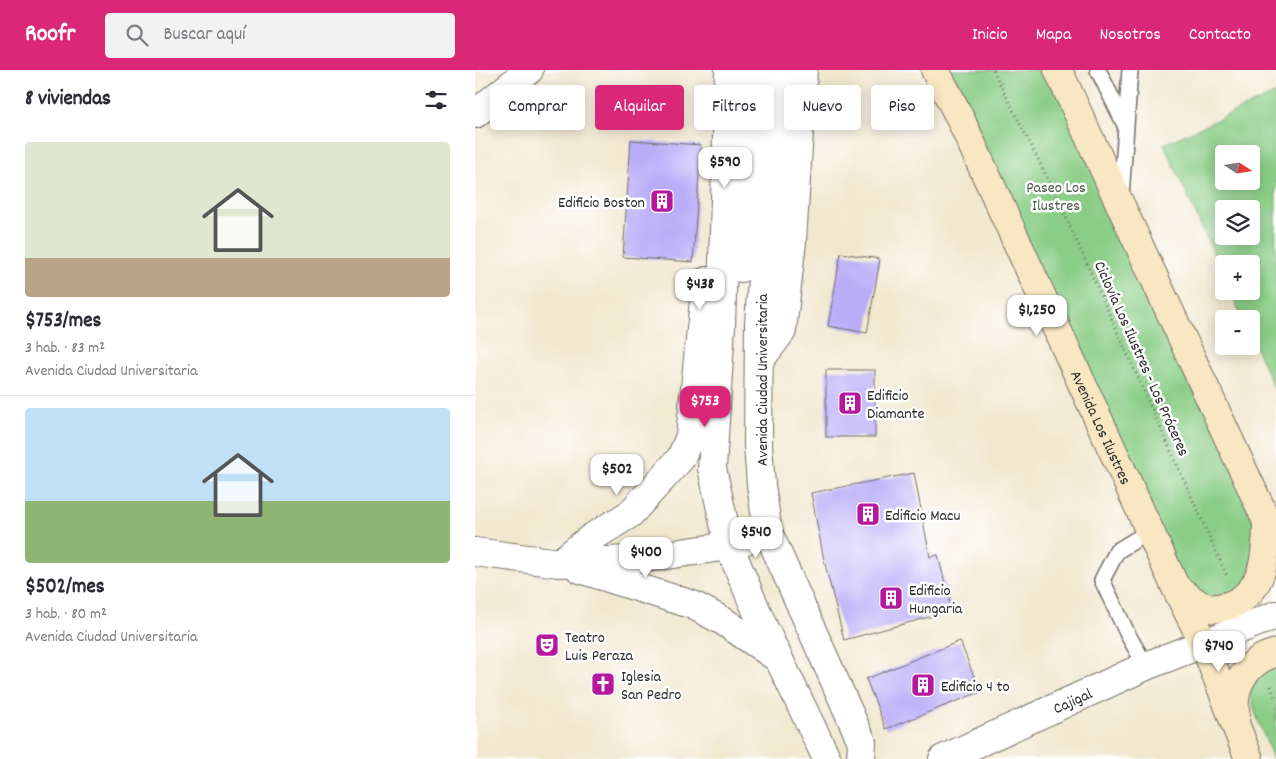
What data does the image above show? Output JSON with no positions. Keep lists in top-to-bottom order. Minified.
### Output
{"streets":{"main road":["Avenida Los Ilustres"],"street":["Avenida Ciudad Universitaria","Cajigal"],"path":["Ciclovía Los Ilustres - Los Próceres"]},"crossings":[["Avenida Los Ilustres","Cajigal"]],"parks":["Paseo Los Ilustres"],"places":{"building":["Edificio Boston","Edificio Diamante","Edificio Macu","Edificio Hungaria","Edificio 4 to"],"theatre":["Teatro Luis Peraza"],"church":["Iglesia San Pedro"]},"north":"right","page":{"header":"Roofr","search":"Buscar aquí","nav":["Inicio","Mapa","Nosotros","Contacto"],"heading":"8 viviendas","chip":["Comprar","Alquilar","Filtros","Nuevo","Piso"],"list":[{"name":"$753/mes","note":"3 hab. · 83 m² · Avenida Ciudad Universitaria"},{"name":"$502/mes","note":"3 hab. · 80 m² · Avenida Ciudad Universitaria"}],"map_buttons":["+","−"],"price":["$590","$438","$1,250","$753","$502","$540","$400","$740"]}}
